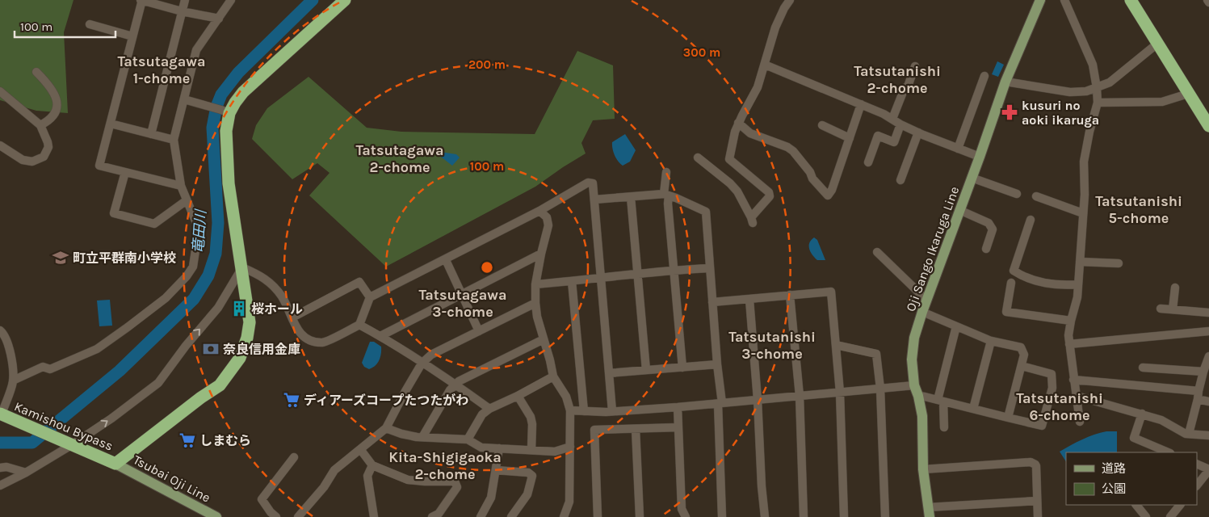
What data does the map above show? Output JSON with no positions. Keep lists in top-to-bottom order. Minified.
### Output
{"streets":{"highway":["Kamishou Bypass"],"main road":["Oji Sango Ikaruga Line","Tsubai Oji Line"]},"crossings":[["Kamishou Bypass","Tsubai Oji Line"]],"districts":["Tatsutagawa 1-chome","Tatsutanishi 2-chome","Tatsutagawa 2-chome","Tatsutanishi 5-chome","Tatsutagawa 3-chome","Tatsutanishi 3-chome","Tatsutanishi 6-chome","Kita-Shigigaoka 2-chome"],"water":["竜田川"],"places":{"pharmacy":["kusuri no aoki ikaruga"],"school or university":["町立平群南小学校"],"building":["桜ホール"],"bank":["奈良信用金庫"],"supermarket":["ディアーズコープたつたがわ","しまむら"]},"legend":["道路","公園"],"scale_bar":"100 m","rings":["300 m","200 m","100 m"]}
